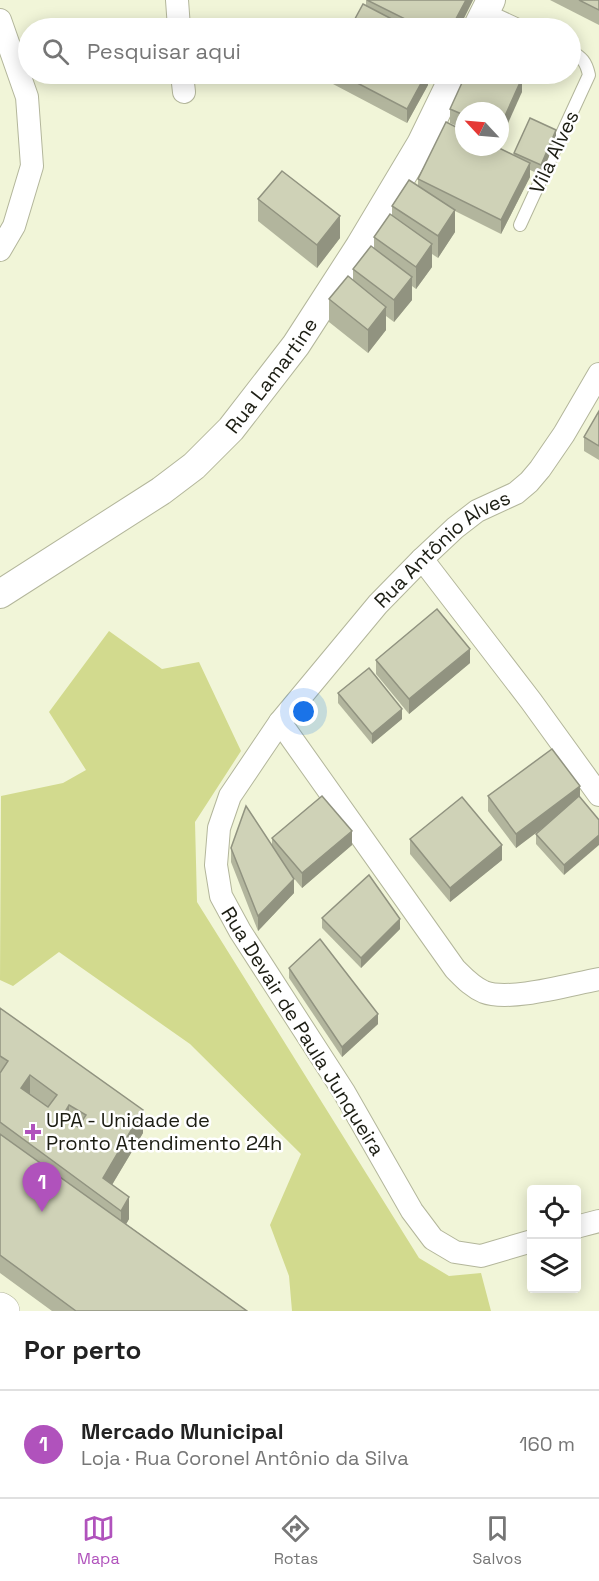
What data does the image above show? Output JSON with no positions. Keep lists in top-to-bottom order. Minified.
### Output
{"streets":{"street":["Rua Lamartine","Rua Antônio Alves","Rua Devair de Paula Junqueira"],"lane":["Vila Alves"]},"crossings":[["Rua Antônio Alves","Rua Devair de Paula Junqueira"]],"places":{"health":["UPA - Unidade de Pronto Atendimento 24h"]},"north":"top left","page":{"search":"Pesquisar aqui","pins":"1","heading":"Por perto","list":[{"mark":"1","name":"Mercado Municipal","note":"Loja · Rua Coronel Antônio da Silva","value":"160 m"}],"nav":["Mapa","Rotas","Salvos"]}}
